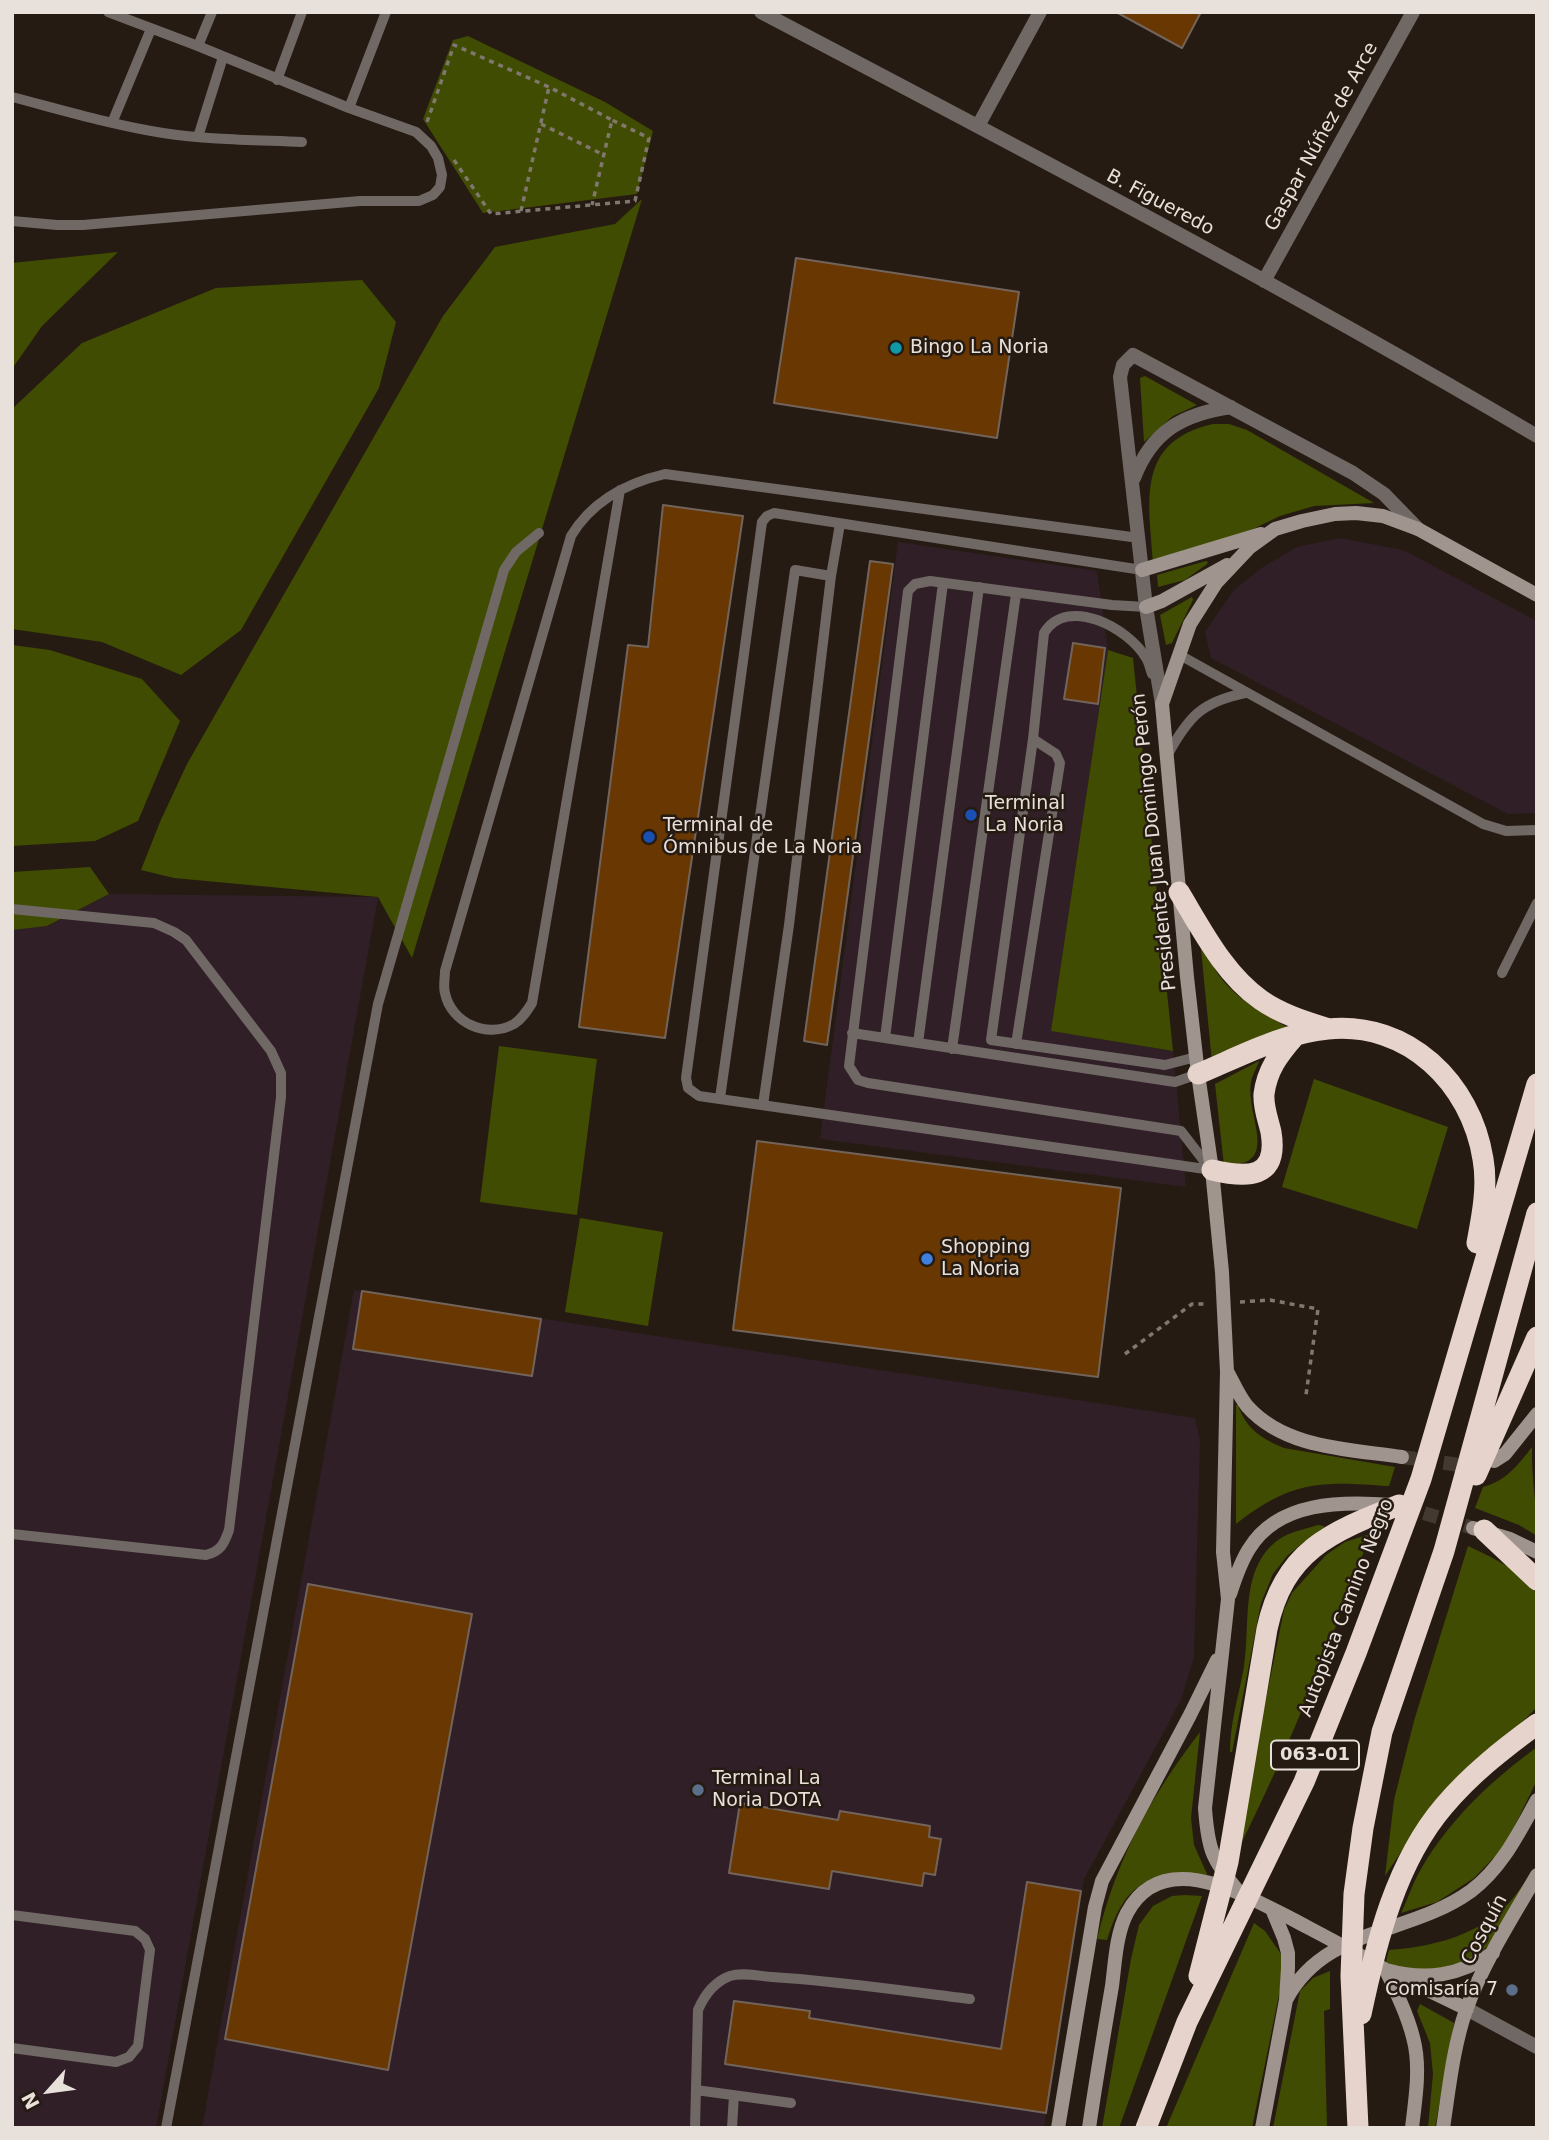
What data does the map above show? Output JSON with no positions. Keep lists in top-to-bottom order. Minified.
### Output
{"streets":{"highway":["Autopista Camino Negro","063-01"],"main road":["Presidente Juan Domingo Perón","Cosquín"],"street":["Gaspar Núñez de Arce","B. Figueredo"]},"crossings":[["Gaspar Núñez de Arce","B. Figueredo"]],"places":["Bingo La Noria","Terminal La Noria","Terminal de Ómnibus de La Noria","Shopping La Noria","Terminal La Noria DOTA","Comisaría 7"],"north":"bottom left"}
